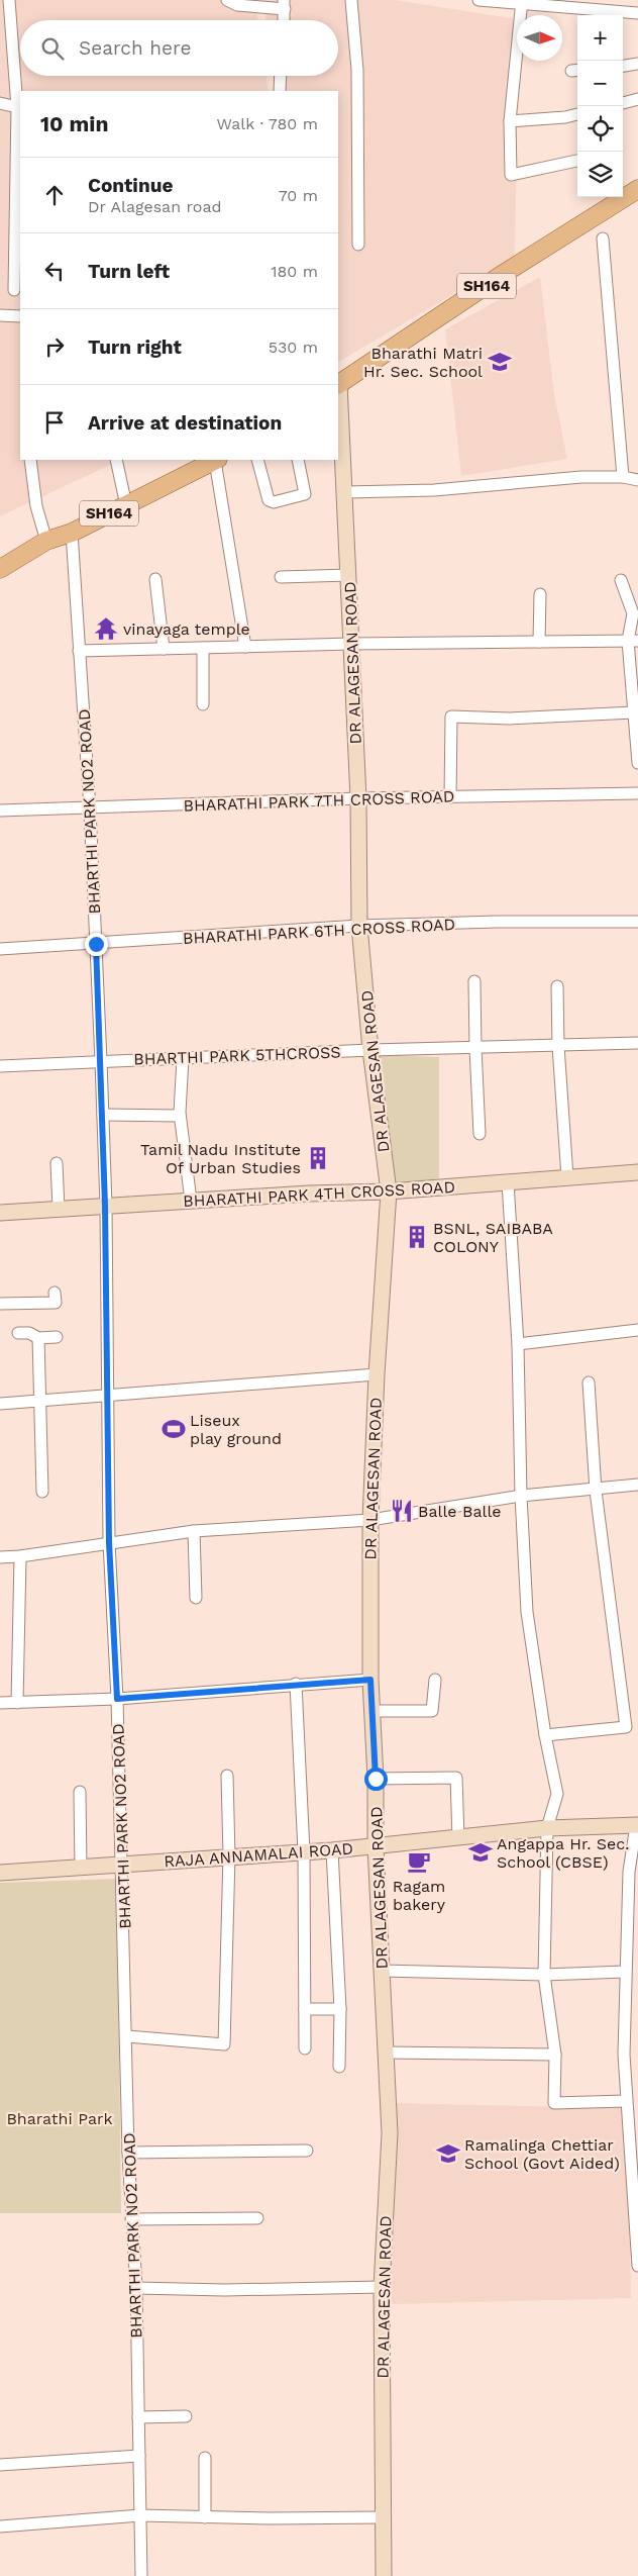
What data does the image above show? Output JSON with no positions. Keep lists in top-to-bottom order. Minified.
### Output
{"streets":{"main road":["SH164"],"street":["DR ALAGESAN ROAD","BHARATHI PARK 7TH CROSS ROAD","BHARTHI PARK NO2 ROAD","BHARATHI PARK 6TH CROSS ROAD","BHARTHI PARK 5THCROSS","BHARATHI PARK 4TH CROSS ROAD","RAJA ANNAMALAI ROAD"]},"crossings":[["SH164","DR ALAGESAN ROAD"],["SH164","BHARTHI PARK NO2 ROAD"],["DR ALAGESAN ROAD","BHARATHI PARK 7TH CROSS ROAD"],["DR ALAGESAN ROAD","BHARATHI PARK 6TH CROSS ROAD"],["DR ALAGESAN ROAD","BHARTHI PARK 5THCROSS"],["DR ALAGESAN ROAD","BHARATHI PARK 4TH CROSS ROAD"],["DR ALAGESAN ROAD","RAJA ANNAMALAI ROAD"],["BHARATHI PARK 7TH CROSS ROAD","BHARTHI PARK NO2 ROAD"],["BHARTHI PARK NO2 ROAD","BHARATHI PARK 6TH CROSS ROAD"],["BHARTHI PARK NO2 ROAD","BHARTHI PARK 5THCROSS"],["BHARTHI PARK NO2 ROAD","BHARATHI PARK 4TH CROSS ROAD"],["BHARTHI PARK NO2 ROAD","RAJA ANNAMALAI ROAD"]],"parks":["Bharathi Park"],"places":{"school or university":["Bharathi Matri Hr. Sec. School","Angappa Hr. Sec. School (CBSE)","Ramalinga Chettiar School (Govt Aided)"],"temple":["vinayaga temple"],"building":["Tamil Nadu Institute Of Urban Studies","BSNL, SAIBABA COLONY"],"sports":["Liseux play ground"],"restaurant":["Balle Balle"],"cafe":["Ragam bakery"]},"north":"right","page":{"map_buttons":["+","−"],"search":"Search here","heading":["10 min","Walk · 780 m"],"list":[["Continue","Dr Alagesan road","70 m"],["Turn left","180 m"],["Turn right","530 m"],"Arrive at destination"]}}
